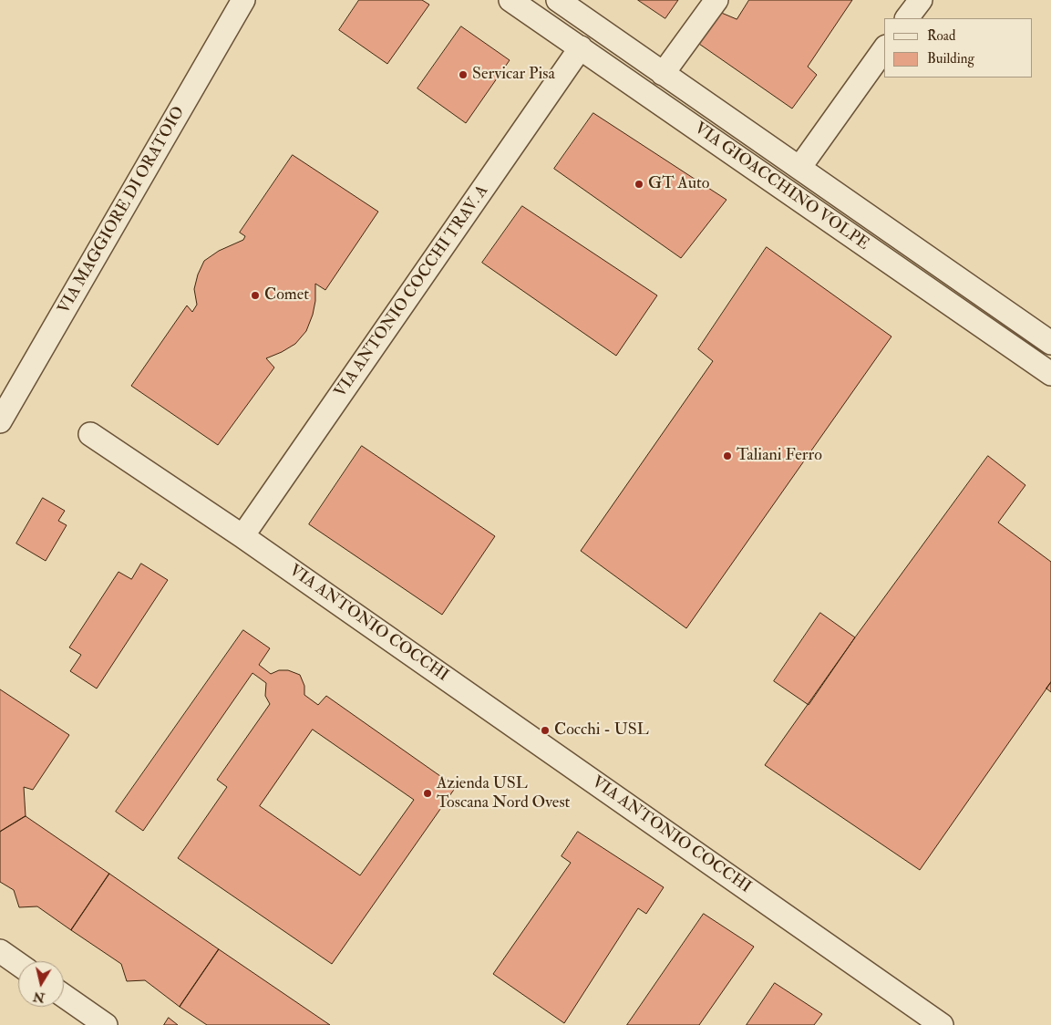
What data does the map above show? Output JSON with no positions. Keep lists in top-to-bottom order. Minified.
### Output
{"streets":{"street":["VIA GIOACCHINO VOLPE","VIA MAGGIORE DI ORATOIO","VIA ANTONIO COCCHI TRAV. A","VIA ANTONIO COCCHI"]},"crossings":[["VIA GIOACCHINO VOLPE","VIA ANTONIO COCCHI TRAV. A"],["VIA ANTONIO COCCHI TRAV. A","VIA ANTONIO COCCHI"]],"places":["Servicar Pisa","GT Auto","Comet","Taliani Ferro","Cocchi - USL","Azienda USL Toscana Nord Ovest"],"legend":["Road","Building"],"north":"bottom"}
